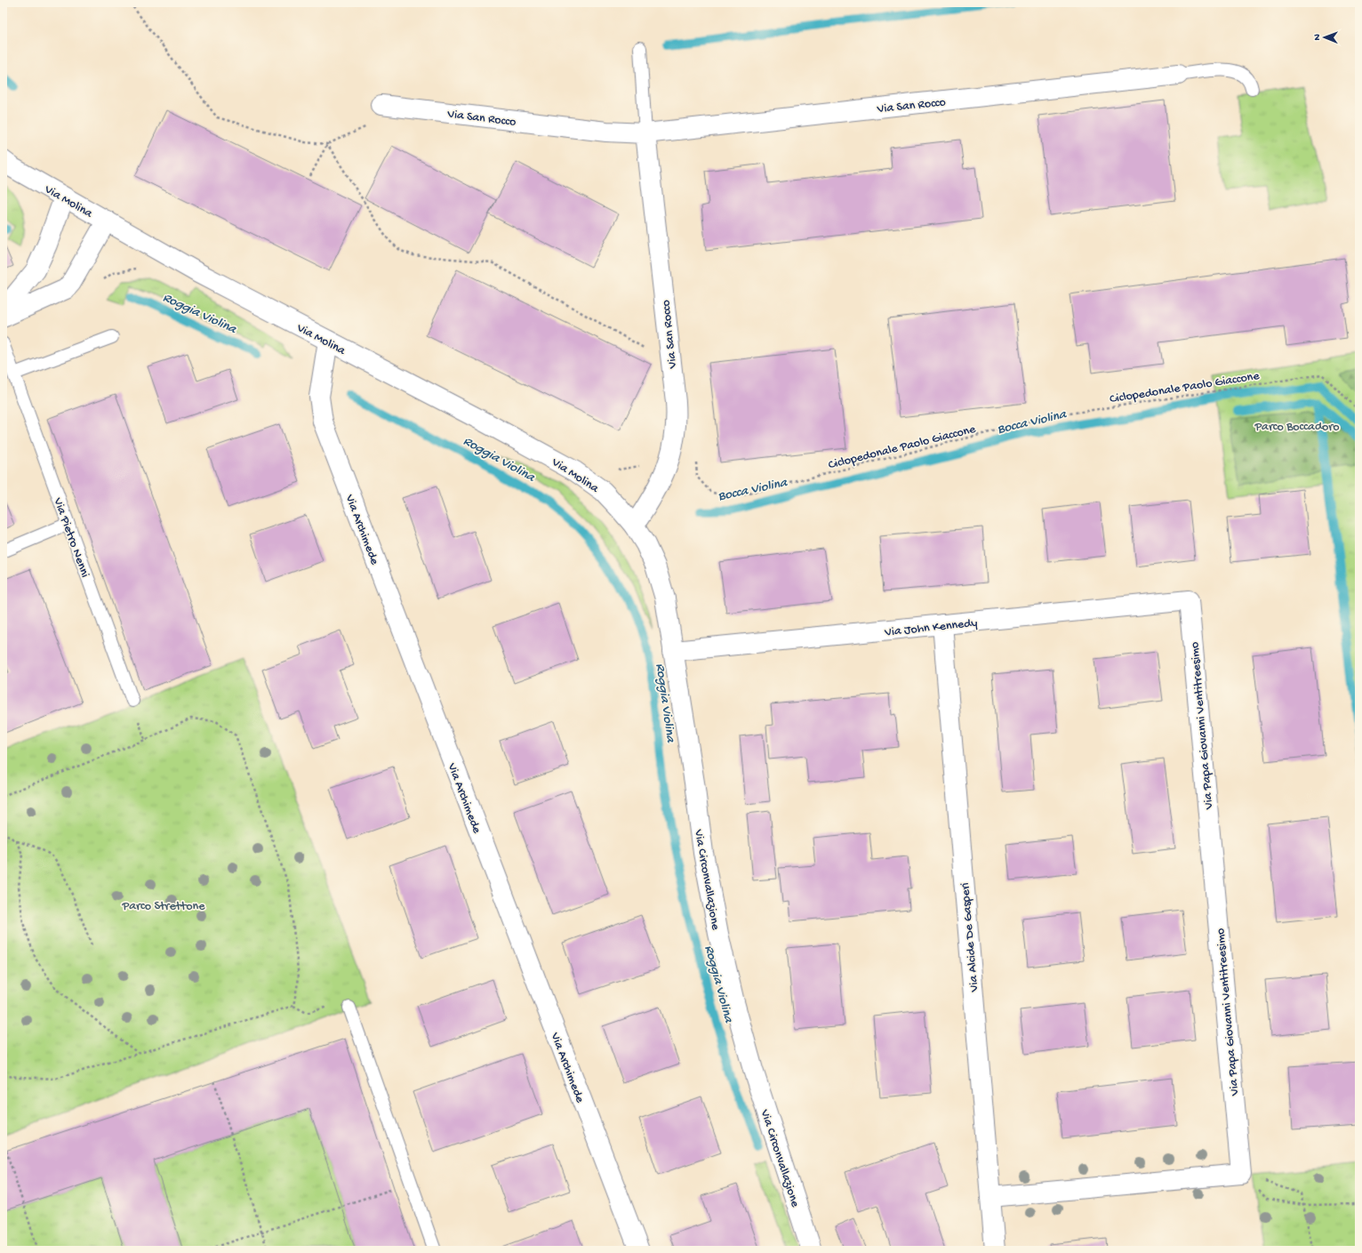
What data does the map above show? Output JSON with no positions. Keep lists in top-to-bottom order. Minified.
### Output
{"streets":{"street":["Via San Rocco","Via Molina","Via Archimede","Via John Kennedy","Via Papa Giovanni Ventitreesimo","Via Circonvallazione","Via Alcide De Gasperi"],"lane":["Via Pietro Nenni"],"path":["Ciclopedonale Paolo Giaccone"]},"crossings":[["Via San Rocco","Via Molina"],["Via San Rocco","Via Circonvallazione"],["Via Molina","Via Archimede"],["Via Molina","Via Circonvallazione"],["Via John Kennedy","Via Papa Giovanni Ventitreesimo"],["Via John Kennedy","Via Circonvallazione"],["Via John Kennedy","Via Alcide De Gasperi"]],"water":["Roggia Violina","Bocca Violina"],"parks":["Parco Boccadoro","Parco Strettone"],"north":"left"}
